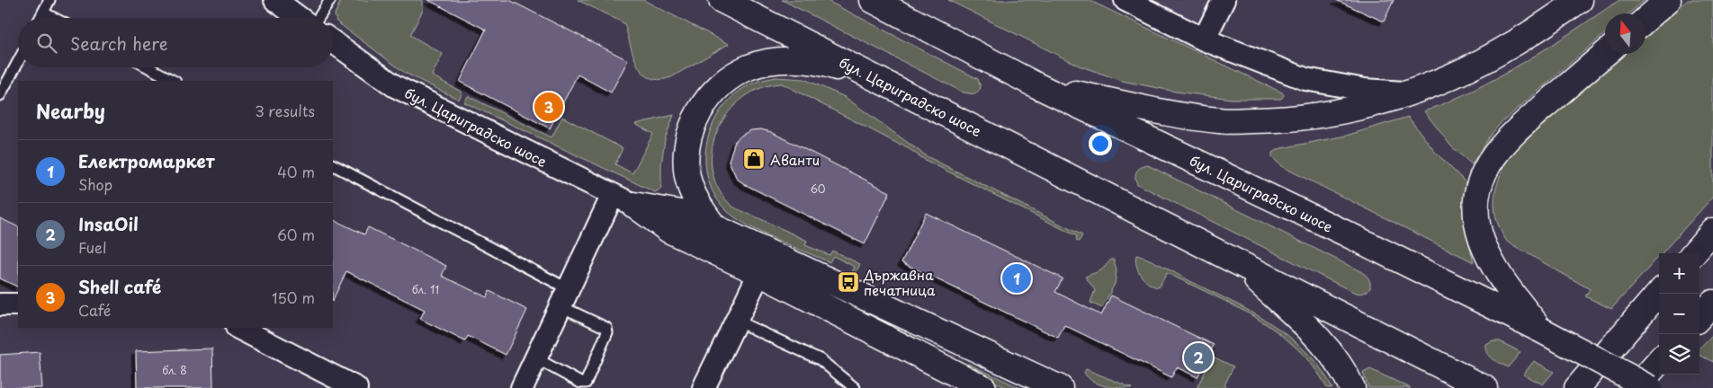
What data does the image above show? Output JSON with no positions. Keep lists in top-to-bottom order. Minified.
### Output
{"streets":{"main road":["бул. Цариградско шосе"]},"places":{"shop":["Аванти"],"bus stop":["Държавна печатница"]},"house_numbers":["60","бл. 11","бл. 8"],"north":"top","page":{"search":"Search here","heading":["Nearby","3 results"],"pins":["3","1","2"],"list":[{"mark":"1","name":"Електромаркет","note":"Shop","value":"40 m"},{"mark":"2","name":"InsaOil","note":"Fuel","value":"60 m"},{"mark":"3","name":"Shell café","note":"Café","value":"150 m"}],"map_buttons":["+","−"]}}
